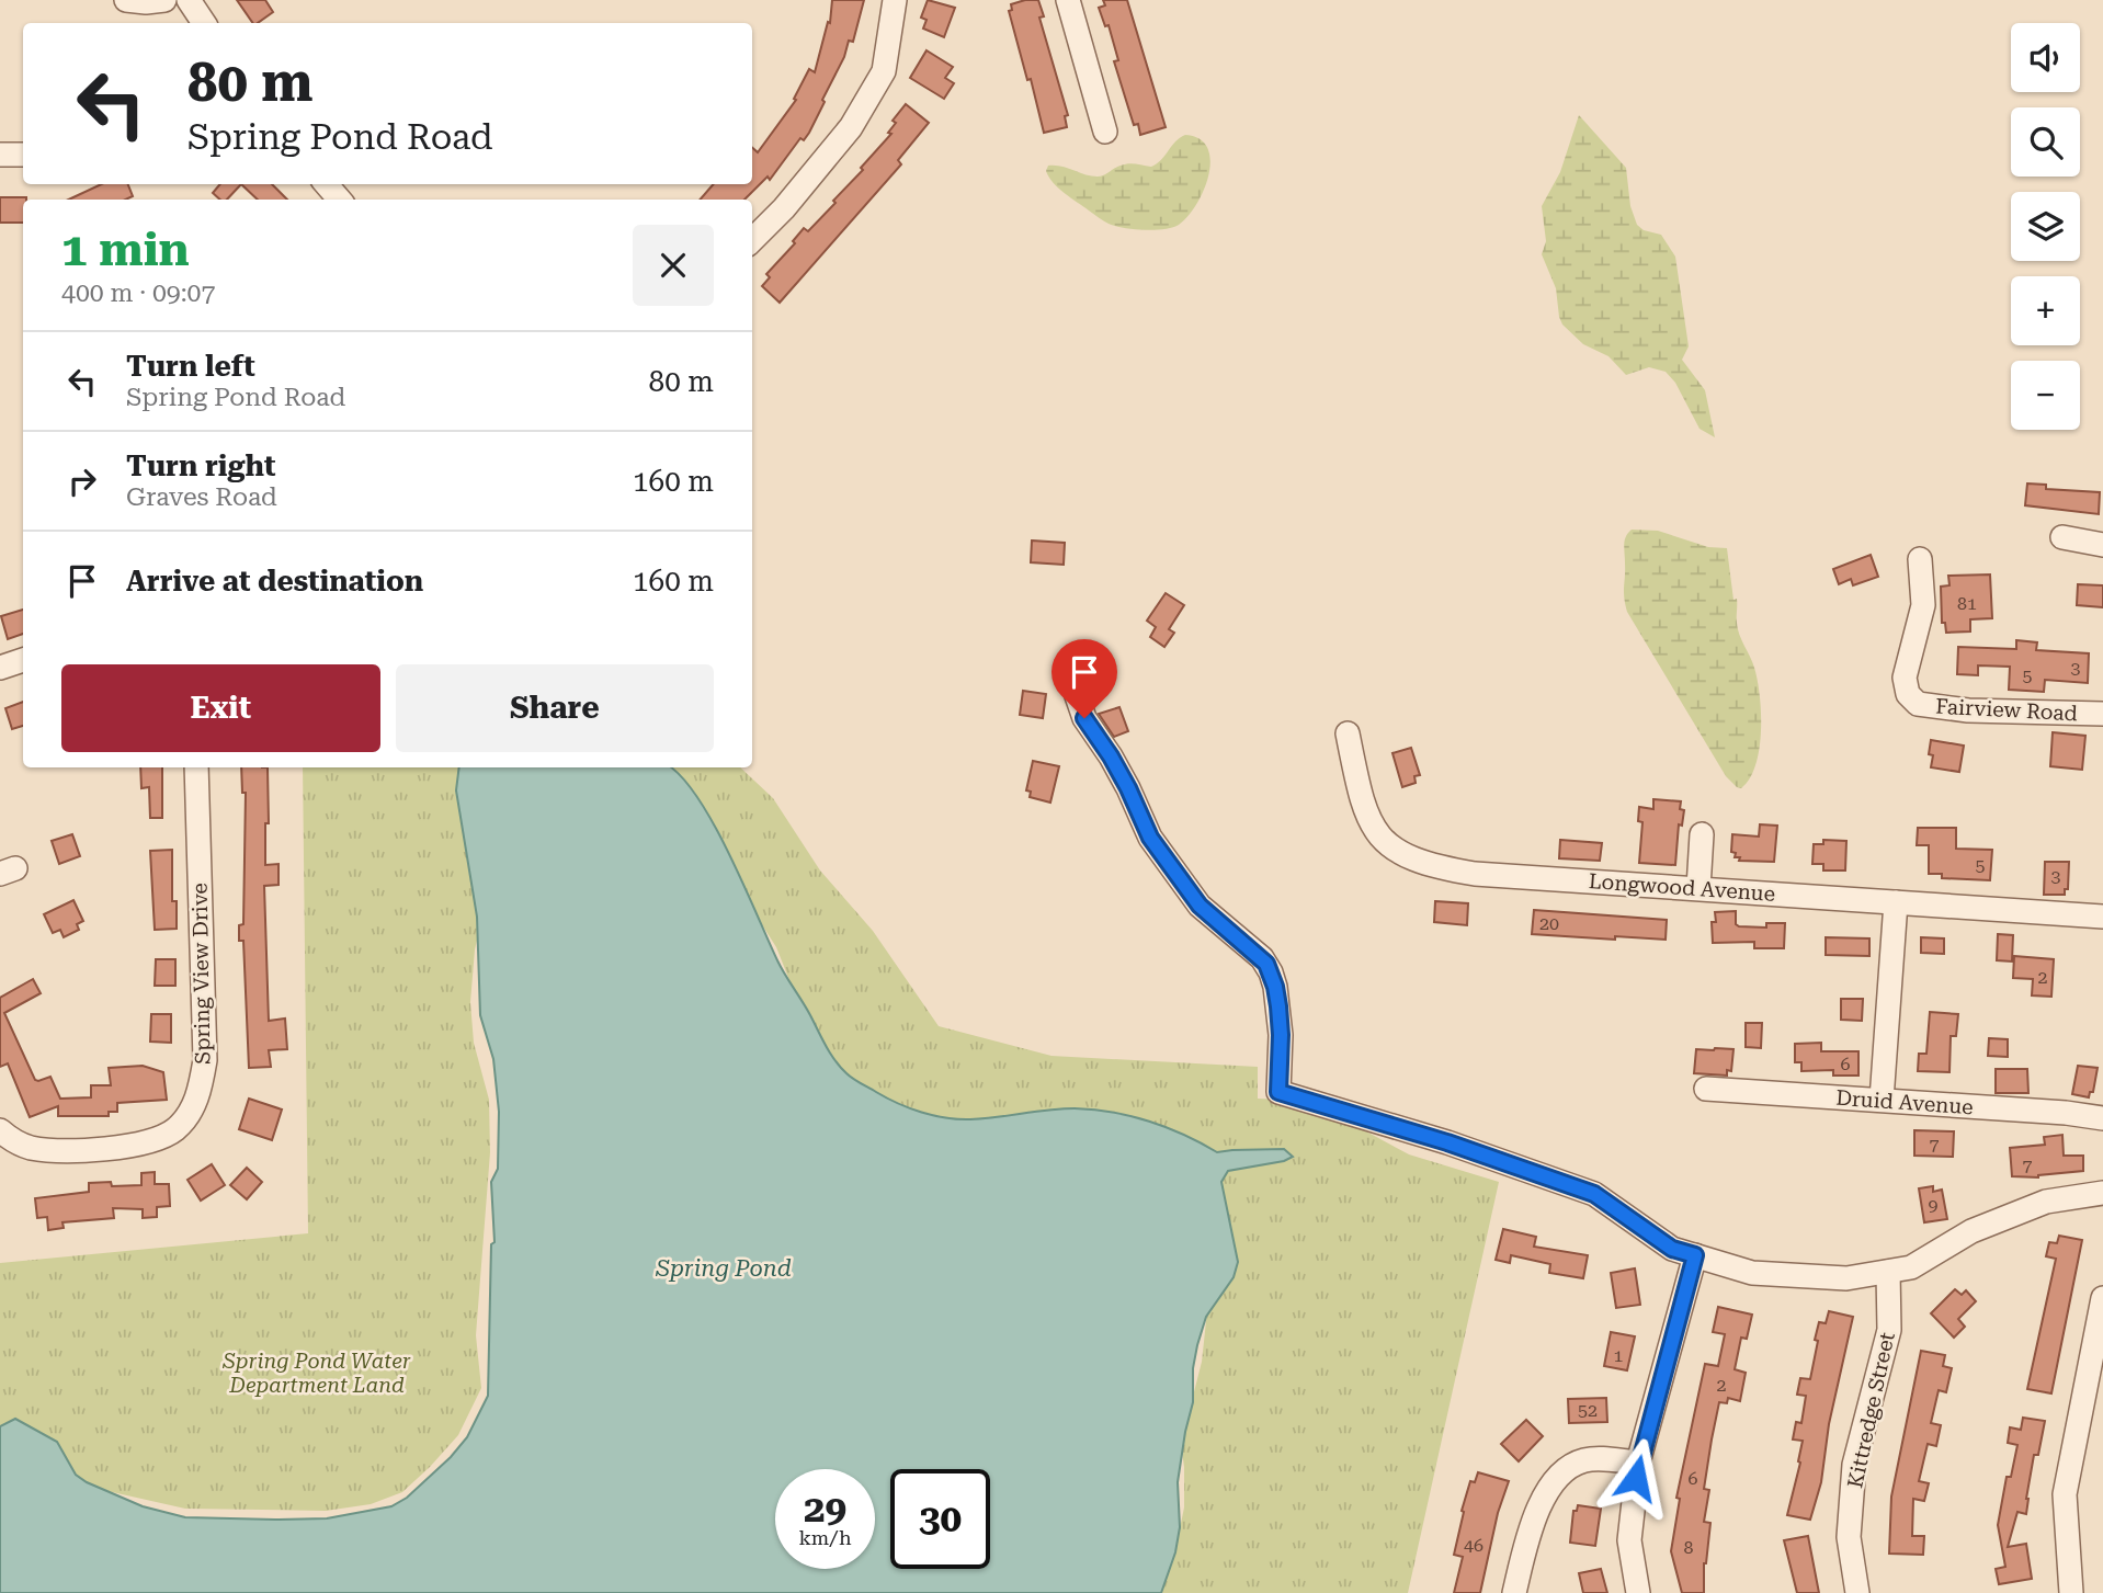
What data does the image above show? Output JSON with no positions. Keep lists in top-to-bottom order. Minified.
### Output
{"streets":{"street":["Fairview Road","Longwood Avenue","Spring View Drive","Druid Avenue","Kittredge Street"]},"water":["Spring Pond"],"parks":["Spring Pond Water Department Land"],"house_numbers":["81","3","5","5","3","20","2","6","7","7","9","1","2","52","6","46","8"],"page":{"map_buttons":["+","−"],"turn":["80 m","Spring Pond Road"],"heading":["1 min","400 m · 09:07"],"list":[{"name":"Turn left","note":"Spring Pond Road","value":"80 m"},{"name":"Turn right","note":"Graves Road","value":"160 m"},{"name":"Arrive at destination","value":"160 m"}],"buttons":["Exit","Share"],"speed":"29 km/h","limit":"30"}}
